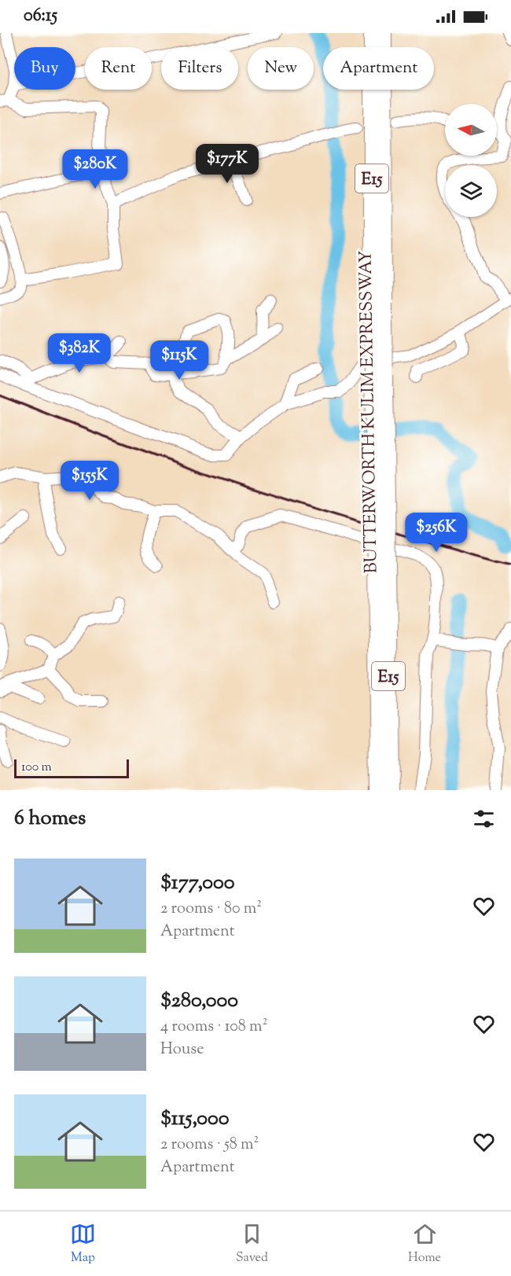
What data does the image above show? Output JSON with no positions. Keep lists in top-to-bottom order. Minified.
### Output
{"streets":{"highway":["E15","BUTTERWORTH KULIM EXPRESSWAY"]},"scale_bar":"100 m","north":"left","page":{"status":"06:15","chip":["Buy","Rent","Filters","New","Apartment"],"price":["$177K","$280K","$382K","$115K","$155K","$256K"],"scale":"100 m","heading":"6 homes","list":[{"name":"$177,000","note":"2 rooms · 80 m² · Apartment"},{"name":"$280,000","note":"4 rooms · 108 m² · House"},{"name":"$115,000","note":"2 rooms · 58 m² · Apartment"}],"tabs":["Map","Saved","Home"]}}
